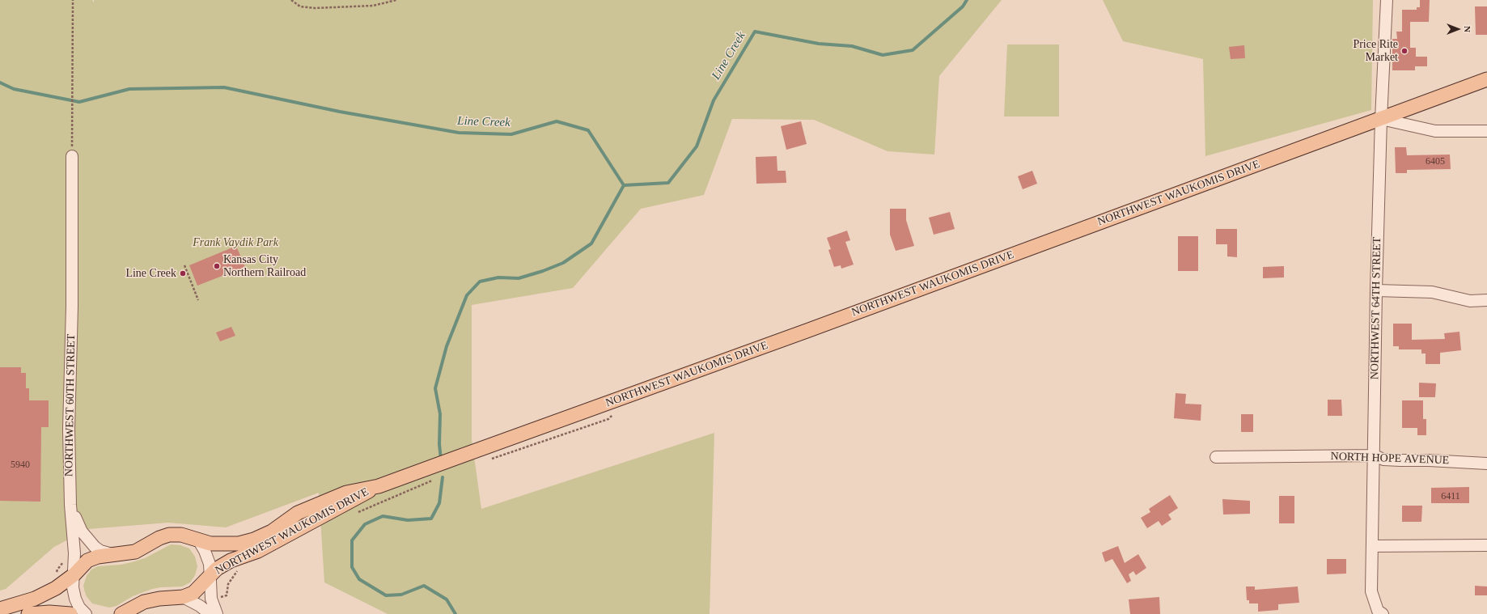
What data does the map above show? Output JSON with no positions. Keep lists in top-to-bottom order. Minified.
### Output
{"streets":{"main road":["NORTHWEST WAUKOMIS DRIVE"],"street":["NORTHWEST 64TH STREET","NORTHWEST 60TH STREET","NORTH HOPE AVENUE"]},"crossings":[["NORTHWEST WAUKOMIS DRIVE","NORTHWEST 64TH STREET"],["NORTHWEST WAUKOMIS DRIVE","NORTHWEST 60TH STREET"],["NORTHWEST 64TH STREET","NORTH HOPE AVENUE"]],"water":["Line Creek"],"parks":["Frank Vaydik Park"],"places":["Price Rite Market","Kansas City Northern Railroad","Line Creek"],"house_numbers":["6405","5940","6411"],"north":"right"}
